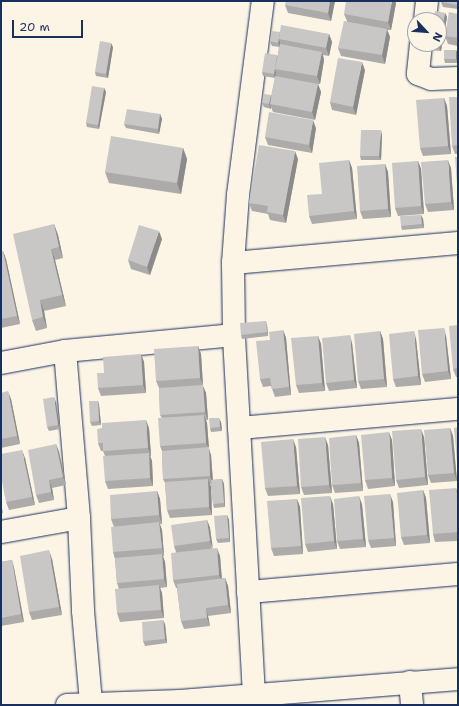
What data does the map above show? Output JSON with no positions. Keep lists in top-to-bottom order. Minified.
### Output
{"scale_bar":"20 m","north":"bottom right"}
